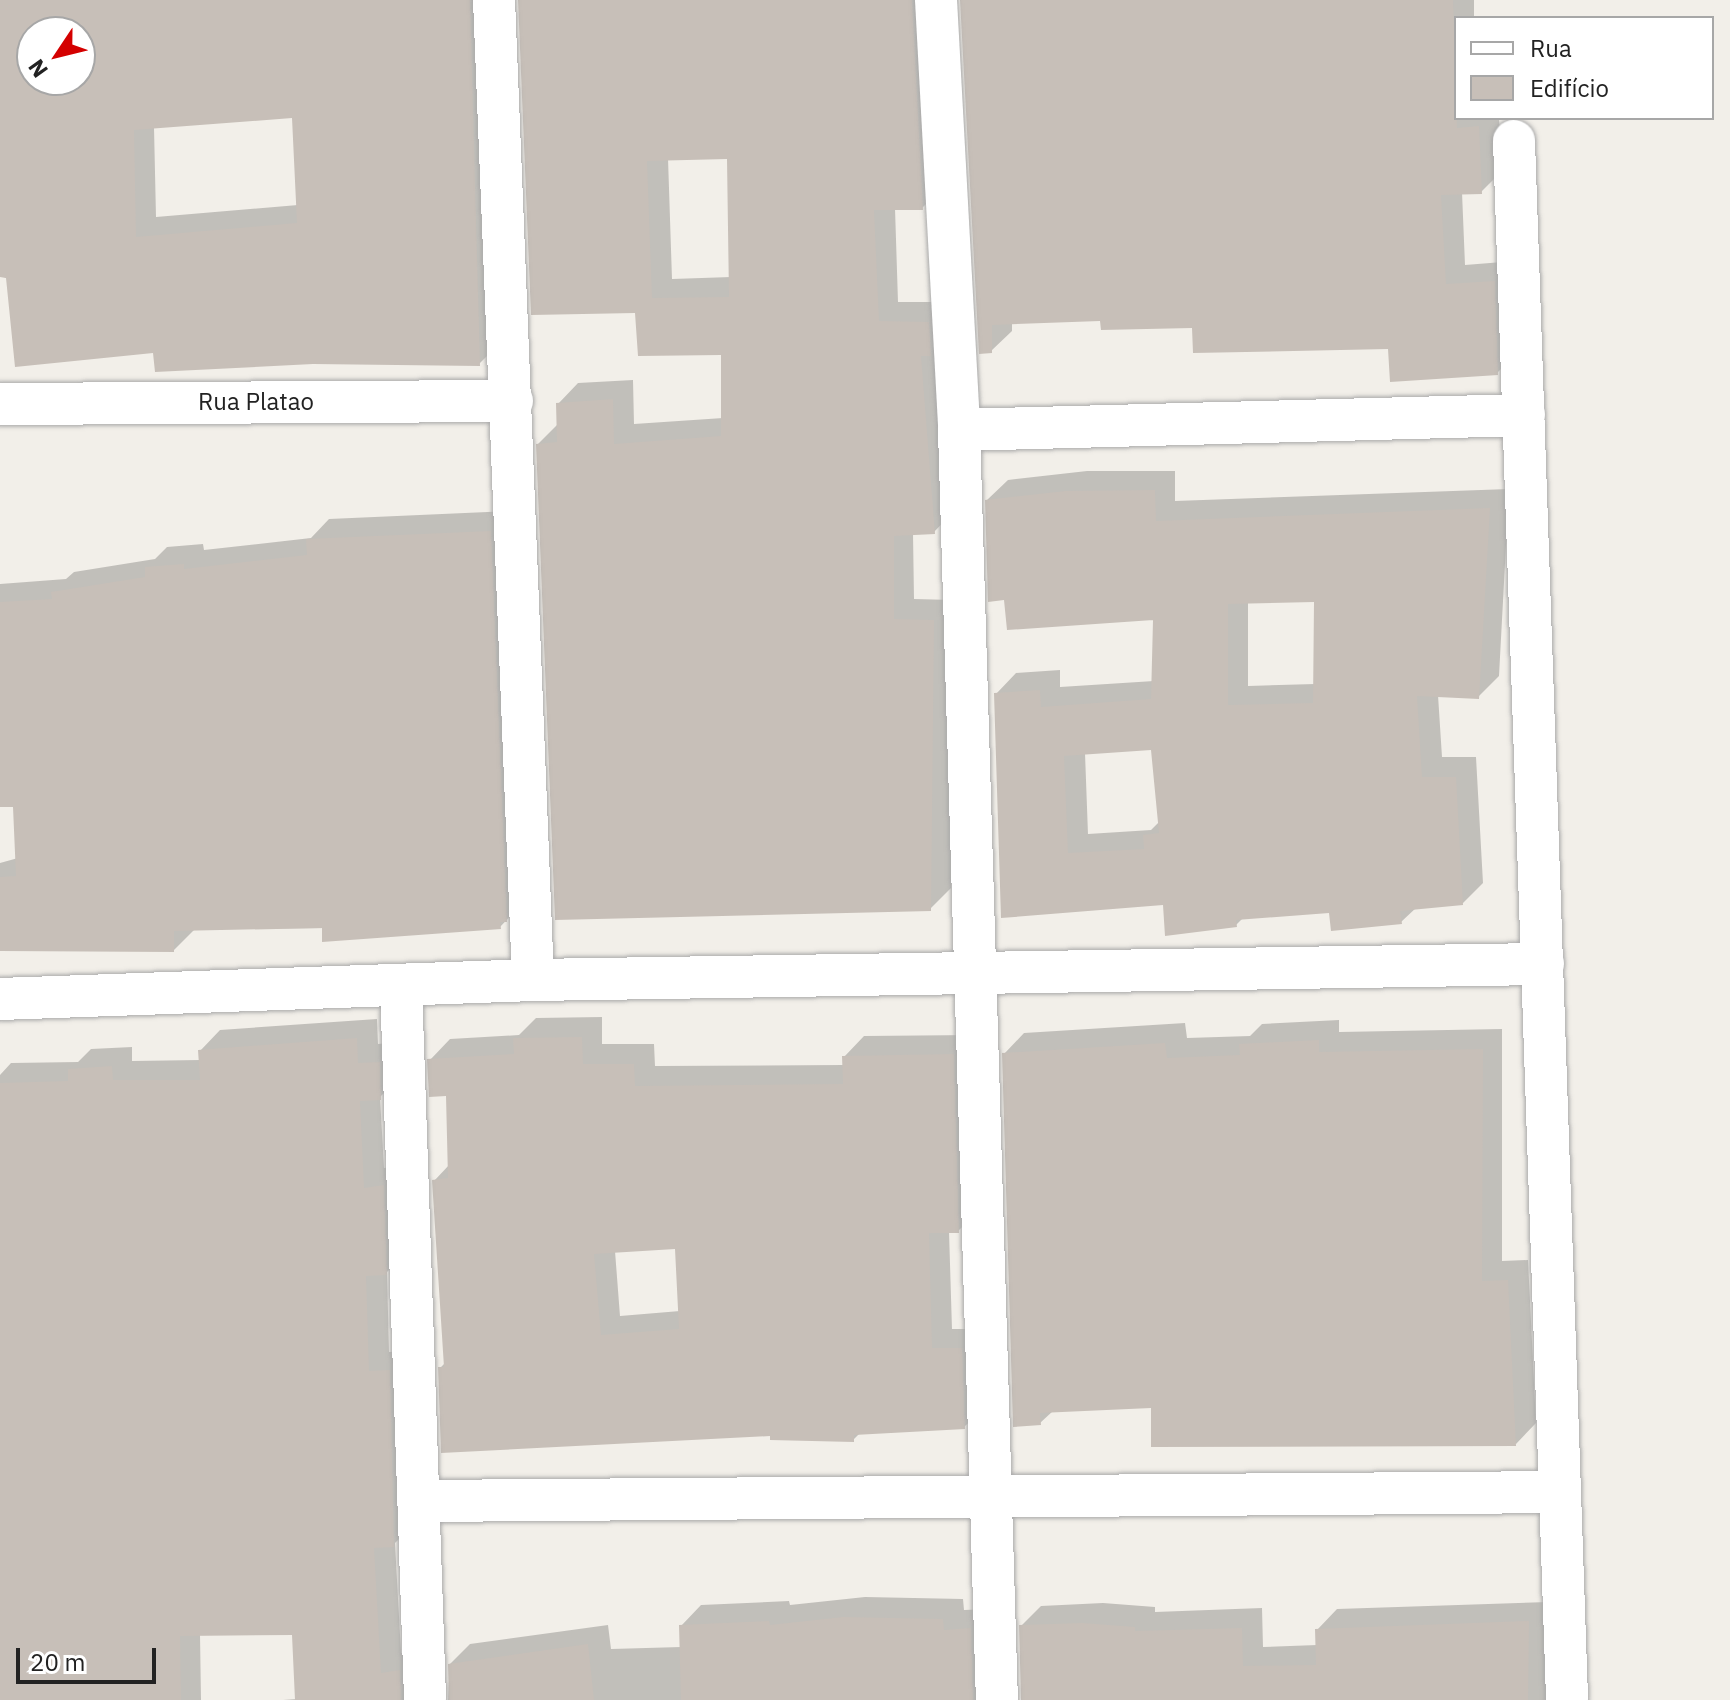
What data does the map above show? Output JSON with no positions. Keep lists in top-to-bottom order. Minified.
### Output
{"streets":{"street":["Rua Platao"]},"legend":["Rua","Edifício"],"scale_bar":"20 m","north":"bottom left"}
